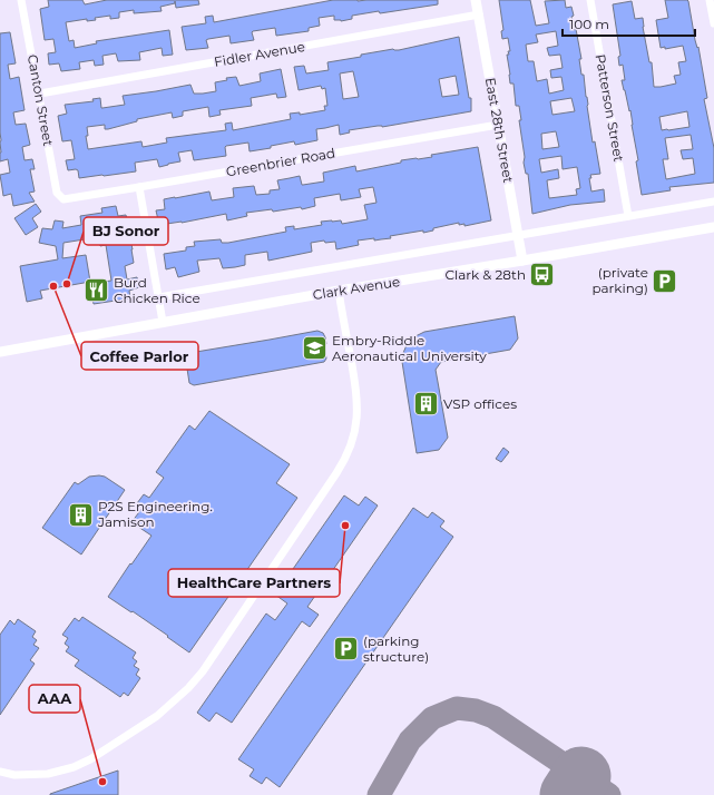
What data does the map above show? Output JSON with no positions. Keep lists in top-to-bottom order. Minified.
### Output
{"streets":{"main road":["East 28th Street","Clark Avenue"],"street":["Fidler Avenue","Canton Street","Patterson Street","Greenbrier Road"]},"crossings":[["Fidler Avenue","Canton Street"],["Fidler Avenue","East 28th Street"],["Canton Street","Greenbrier Road"],["Patterson Street","Clark Avenue"],["East 28th Street","Greenbrier Road"],["East 28th Street","Clark Avenue"]],"places":{"bus stop":["Clark & 28th"],"parking":["(private parking)","(parking structure)"],"other":["BJ Sonor","Coffee Parlor","HealthCare Partners","AAA"],"restaurant":["Burd Chicken Rice"],"school or university":["Embry-Riddle Aeronautical University"],"building":["VSP offices","P2S Engineering. Jamison"]},"scale_bar":"100 m"}
